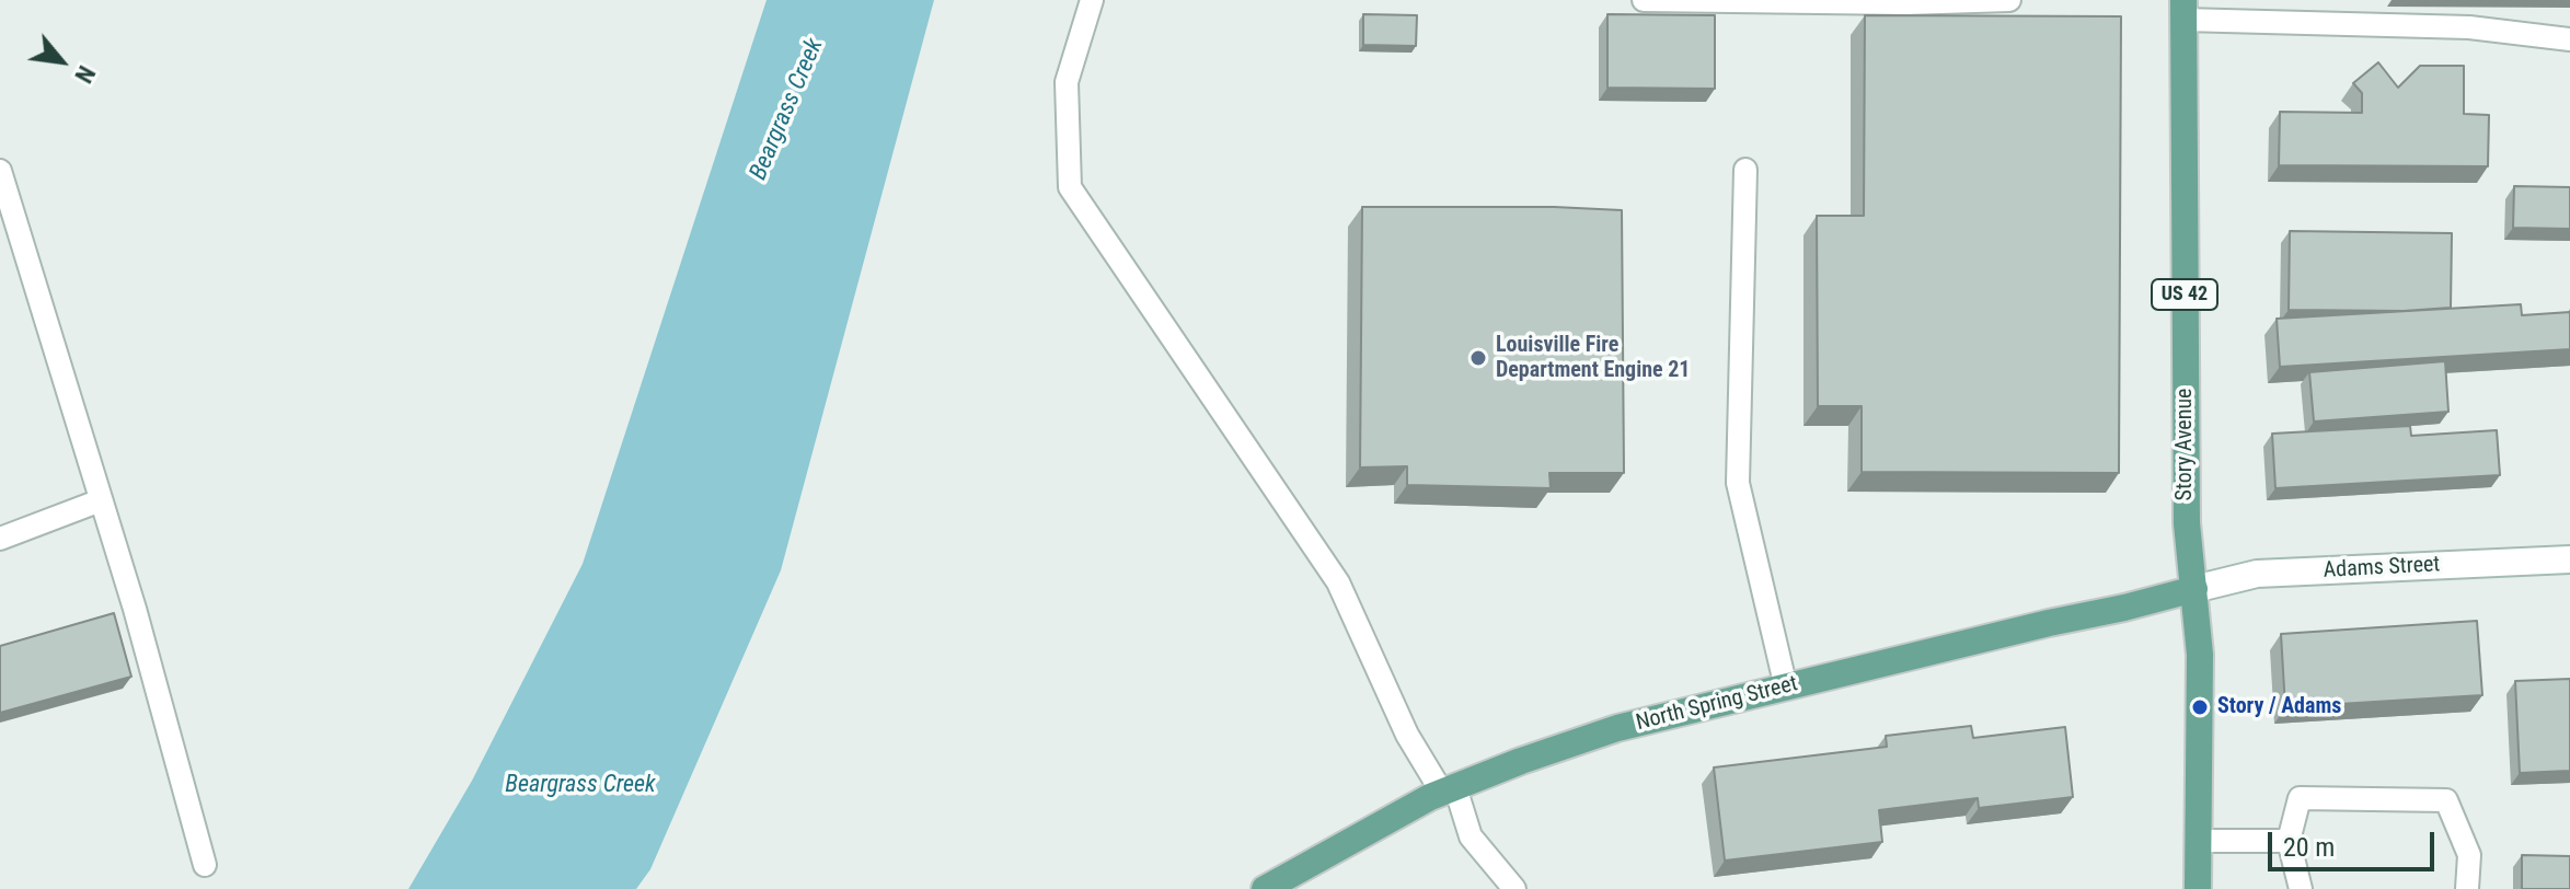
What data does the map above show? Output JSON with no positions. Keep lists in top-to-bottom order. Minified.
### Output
{"streets":{"main road":["US 42","Story Avenue","North Spring Street"],"street":["Adams Street"]},"crossings":[["Story Avenue","Adams Street"],["Story Avenue","North Spring Street"],["Adams Street","North Spring Street"]],"water":["Beargrass Creek"],"places":["Louisville Fire Department Engine 21","Story / Adams"],"scale_bar":"20 m","north":"bottom right"}
